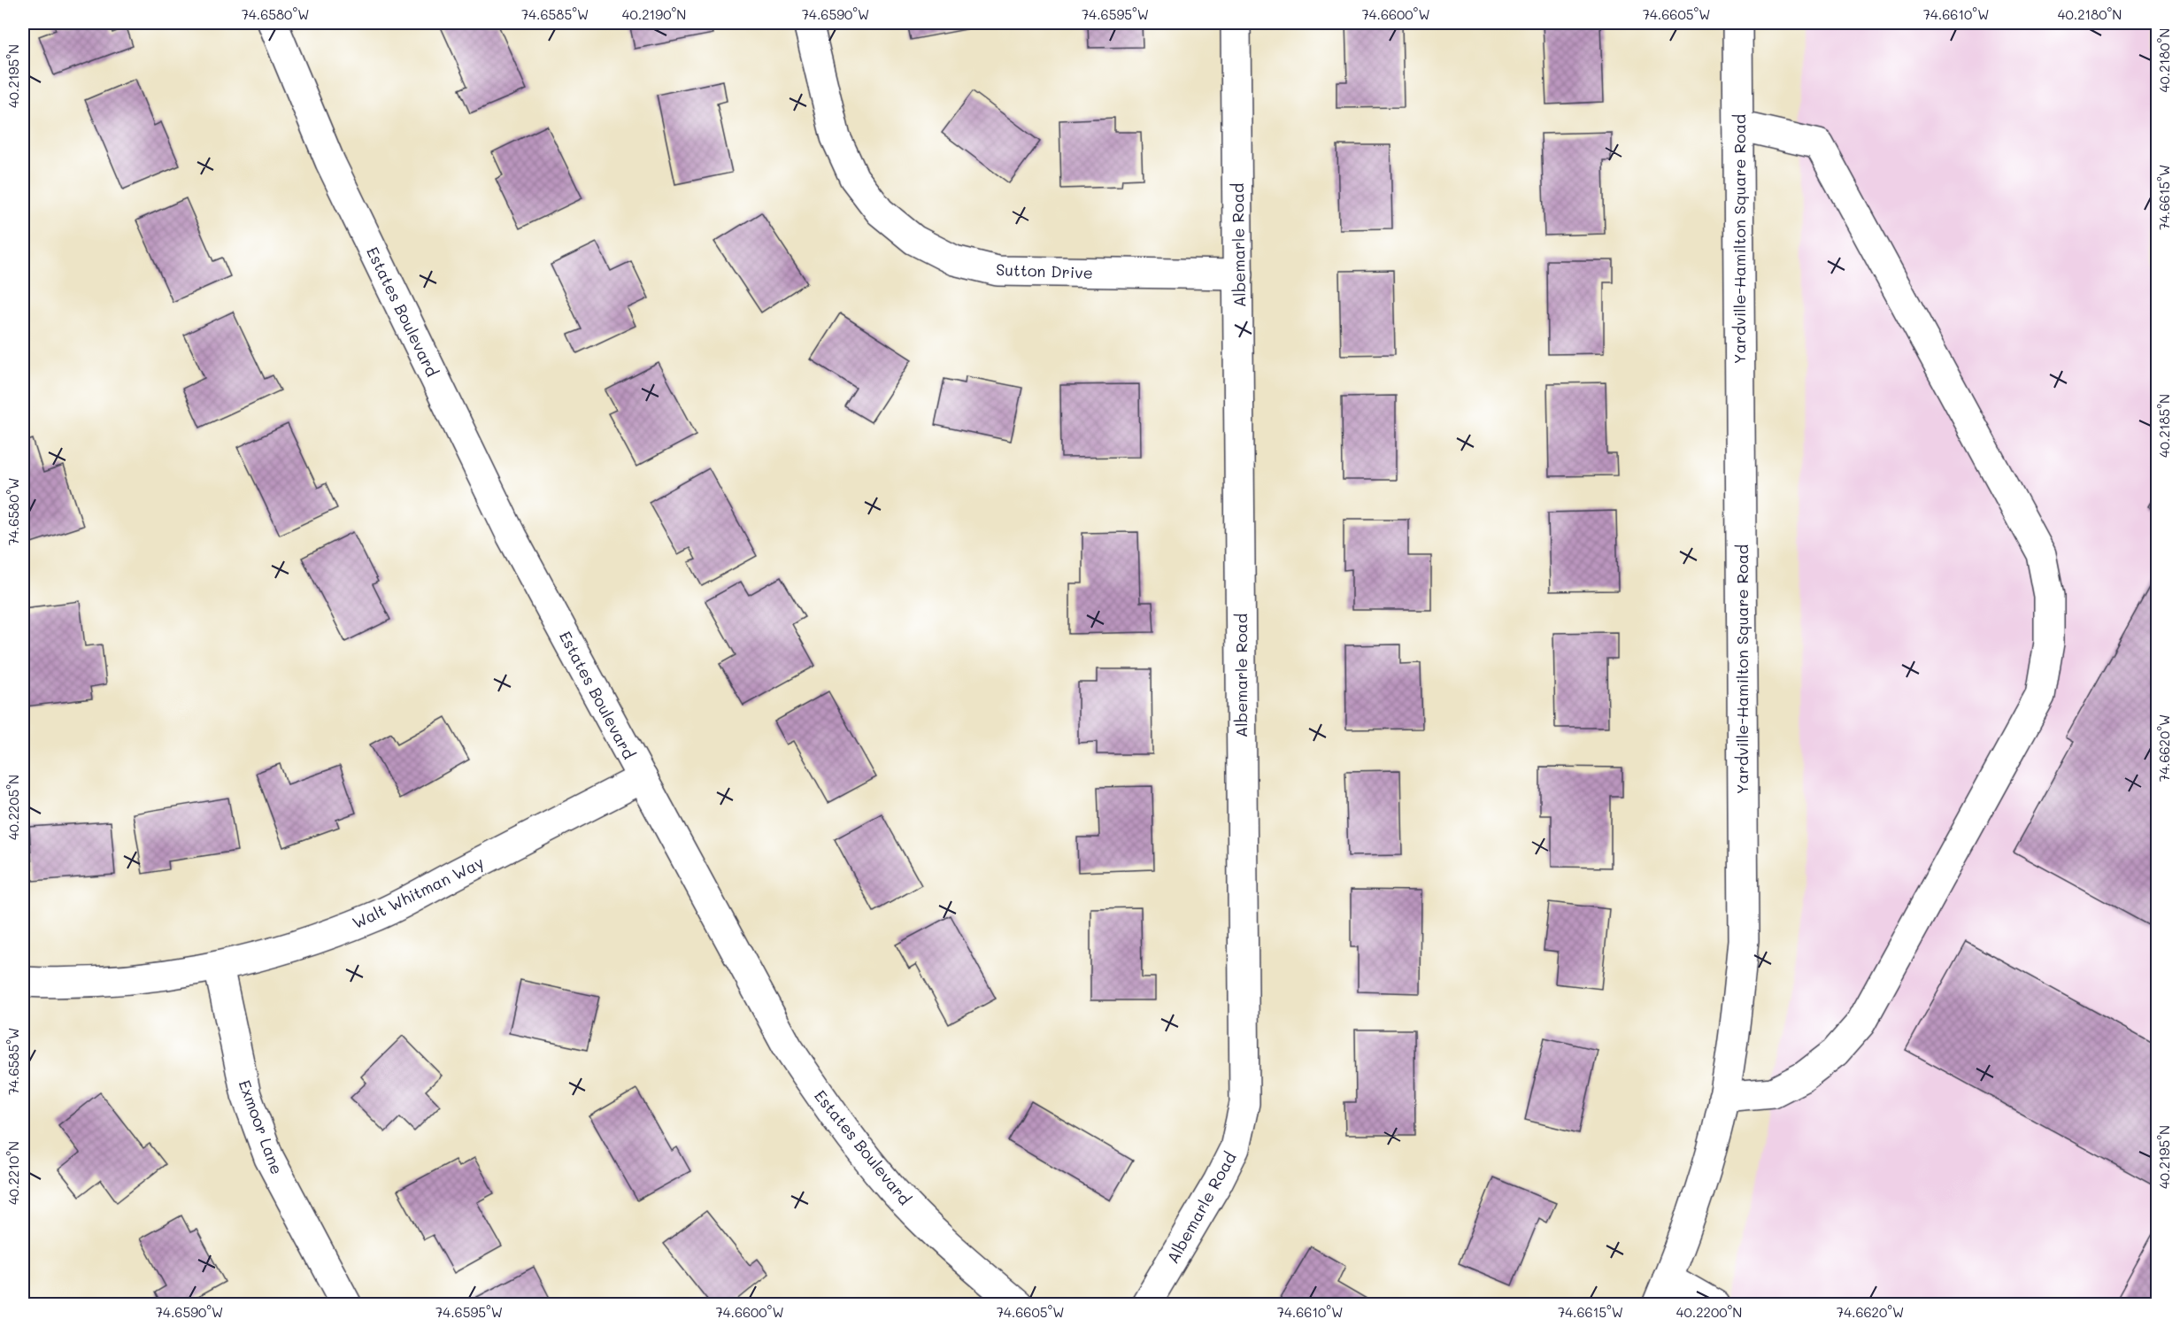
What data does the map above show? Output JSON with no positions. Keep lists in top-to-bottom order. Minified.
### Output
{"streets":{"street":["Yardville-Hamilton Square Road","Albemarle Road","Sutton Drive","Estates Boulevard","Walt Whitman Way","Exmoor Lane"]},"crossings":[["Albemarle Road","Sutton Drive"],["Estates Boulevard","Walt Whitman Way"],["Walt Whitman Way","Exmoor Lane"]],"coordinates":["74.6580°W","74.6585°W","40.2190°N","74.6590°W","74.6595°W","74.6600°W","74.6605°W","74.6610°W","40.2180°N","40.2195°N","74.6615°W","40.2185°N","74.6620°W","40.2205°N","40.2210°N","40.2200°N"]}
